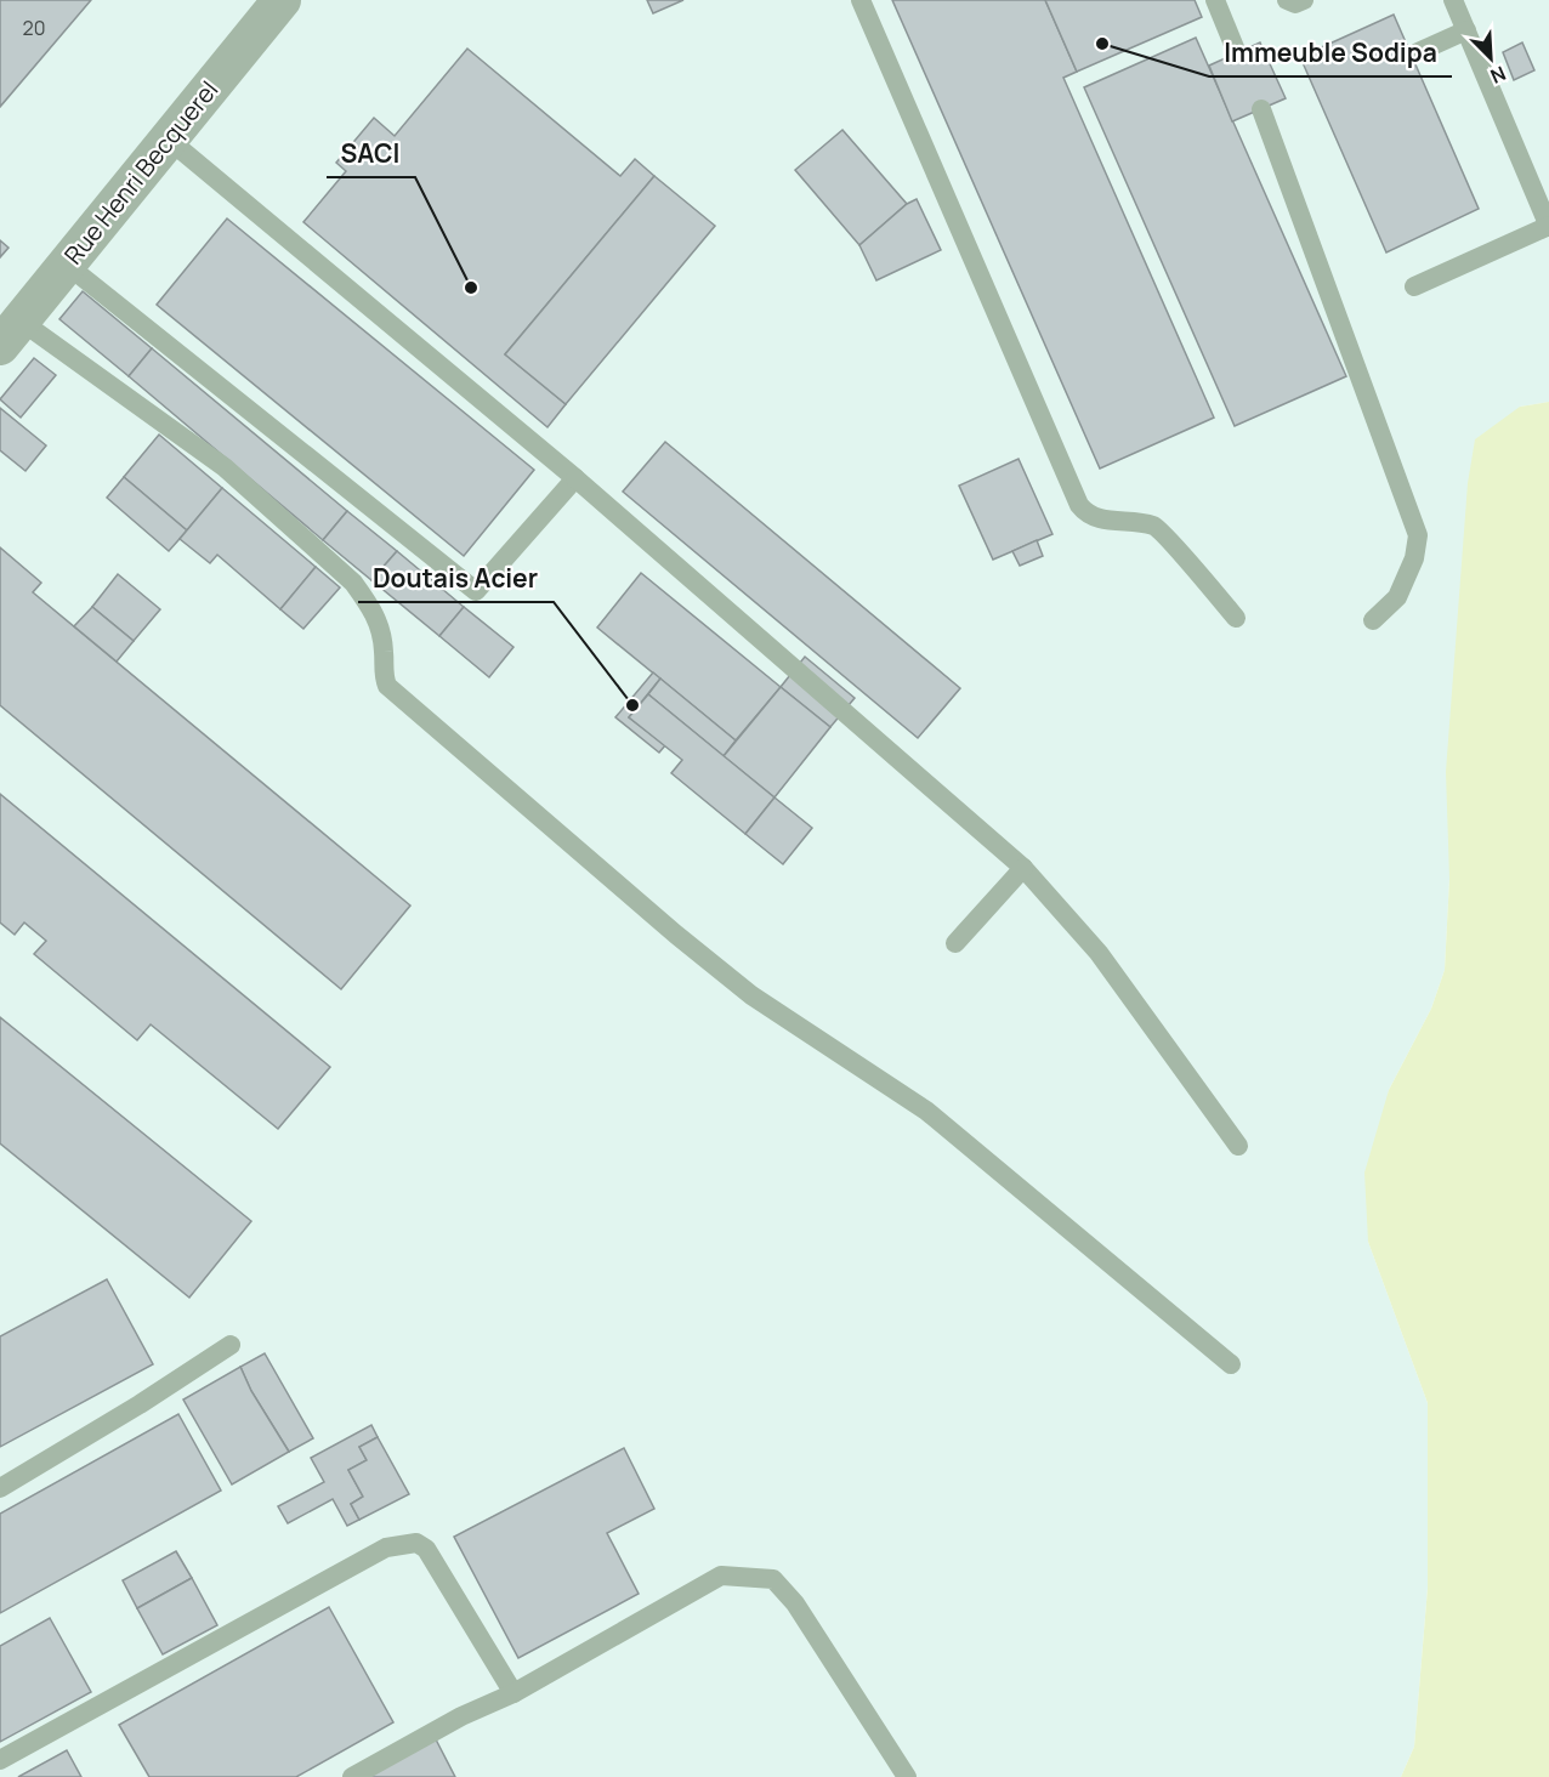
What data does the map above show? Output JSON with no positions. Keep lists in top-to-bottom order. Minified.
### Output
{"streets":{"street":["Rue Henri Becquerel"]},"places":["Immeuble Sodipa","SACI","Doutais Acier"],"house_numbers":["20"],"north":"bottom right"}
